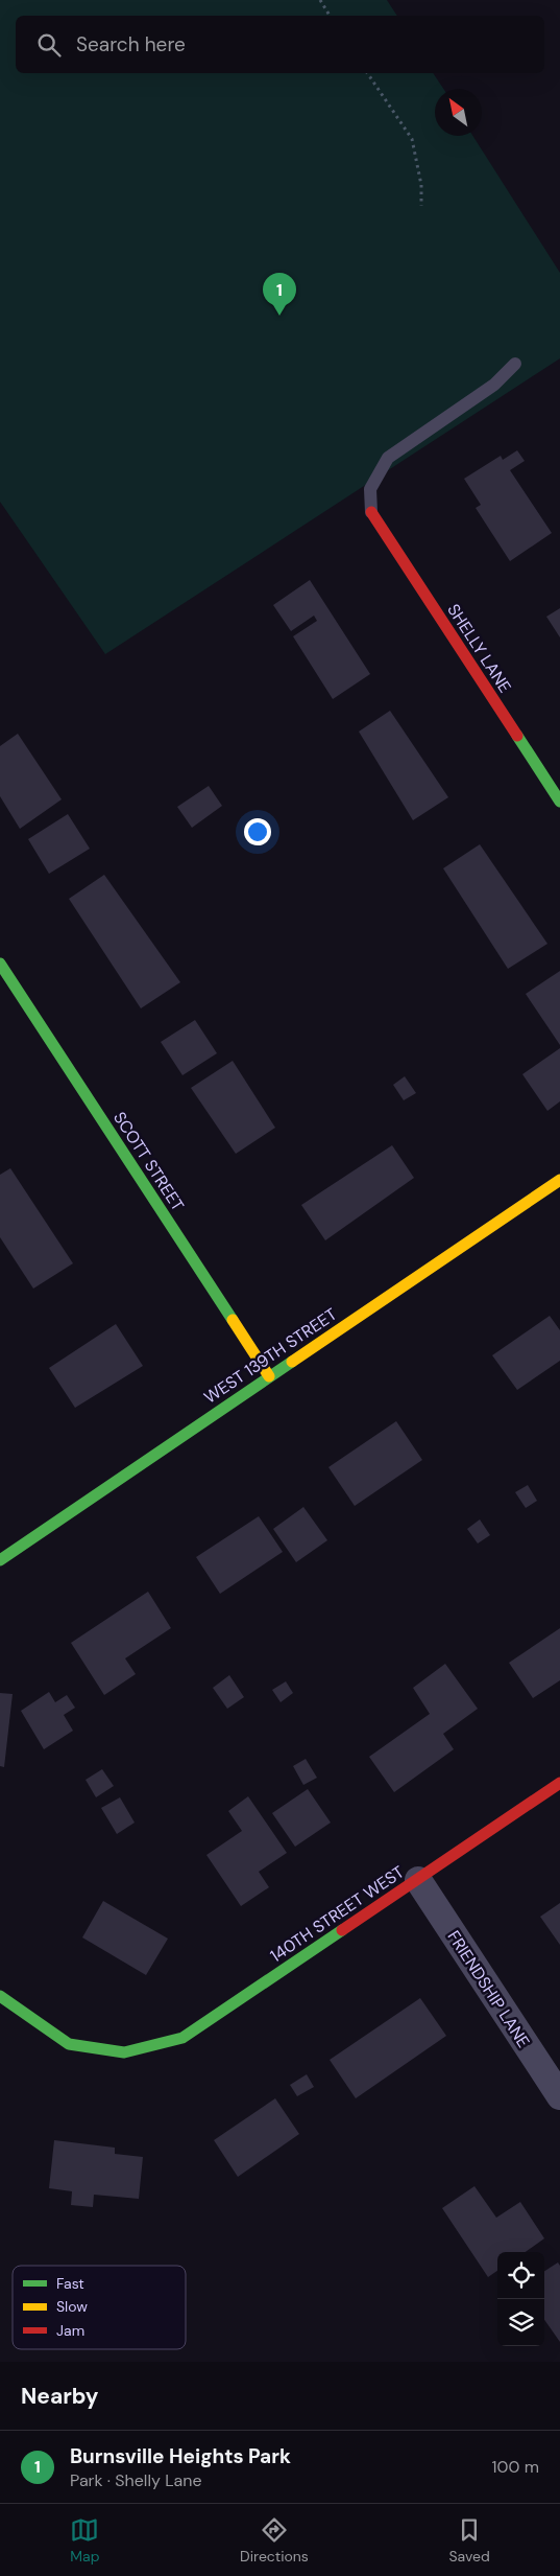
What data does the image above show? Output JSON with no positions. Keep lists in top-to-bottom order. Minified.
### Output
{"streets":{"street":["SHELLY LANE","SCOTT STREET","WEST 139TH STREET","140TH STREET WEST","FRIENDSHIP LANE"]},"crossings":[["SCOTT STREET","WEST 139TH STREET"],["140TH STREET WEST","FRIENDSHIP LANE"]],"legend":["Fast","Slow","Jam"],"north":"top left","page":{"search":"Search here","pins":"1","heading":"Nearby","list":[{"mark":"1","name":"Burnsville Heights Park","note":"Park · Shelly Lane","value":"100 m"}],"nav":["Map","Directions","Saved"]}}
